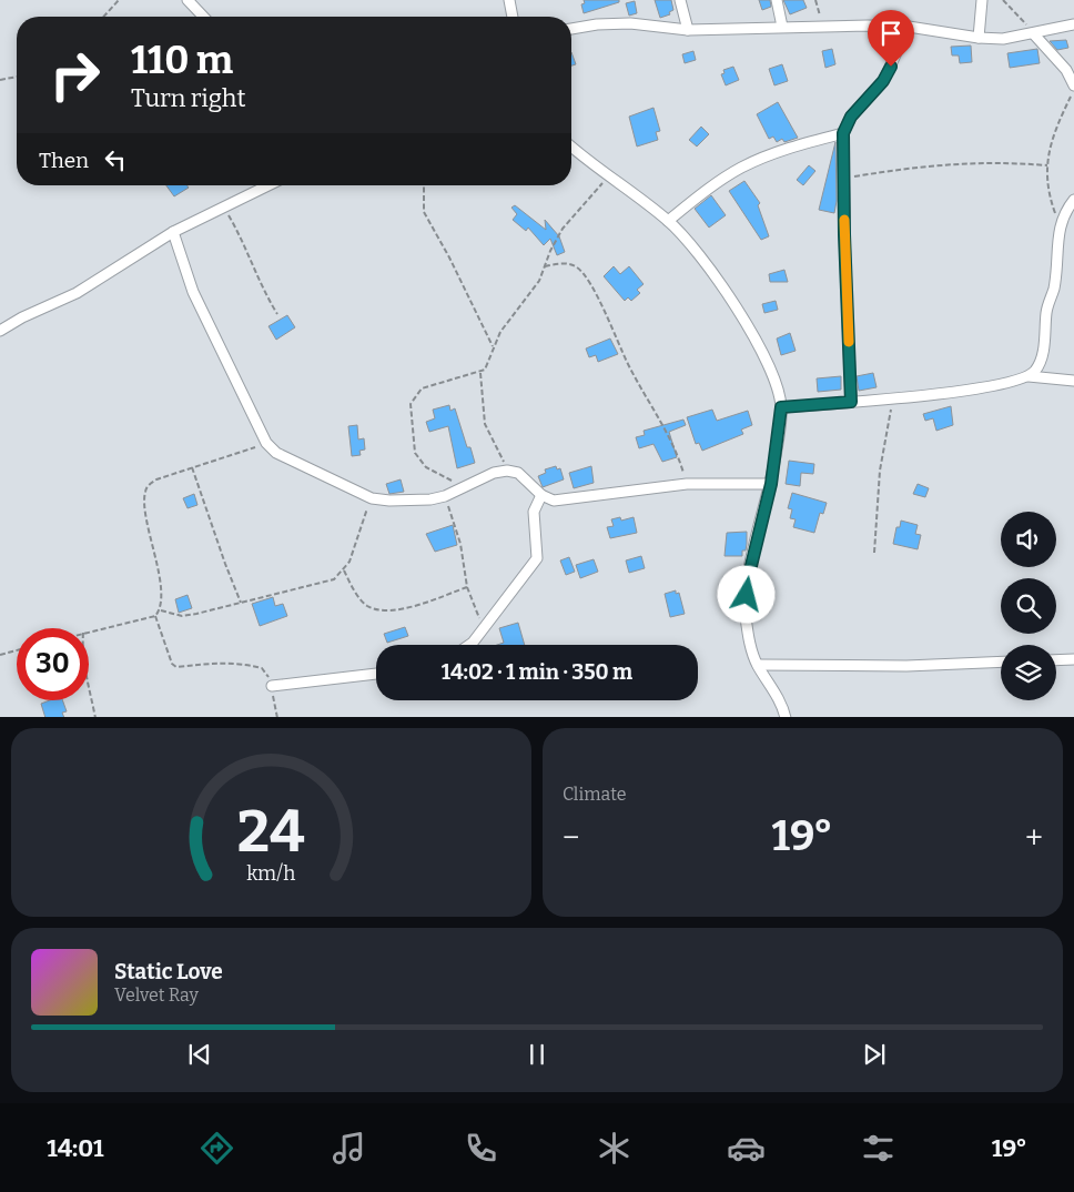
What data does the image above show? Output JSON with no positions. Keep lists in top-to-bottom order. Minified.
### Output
{"page":{"turn":["110 m","Turn right"],"then":"Then","limit":"30","trip":"14:02 · 1 min · 350 m","tile":"Climate","heat":["−","19°","+"],"song":["Static Love","Velvet Ray"],"tabs":["14:01","19°"],"gauge":["24","km/h"]}}
